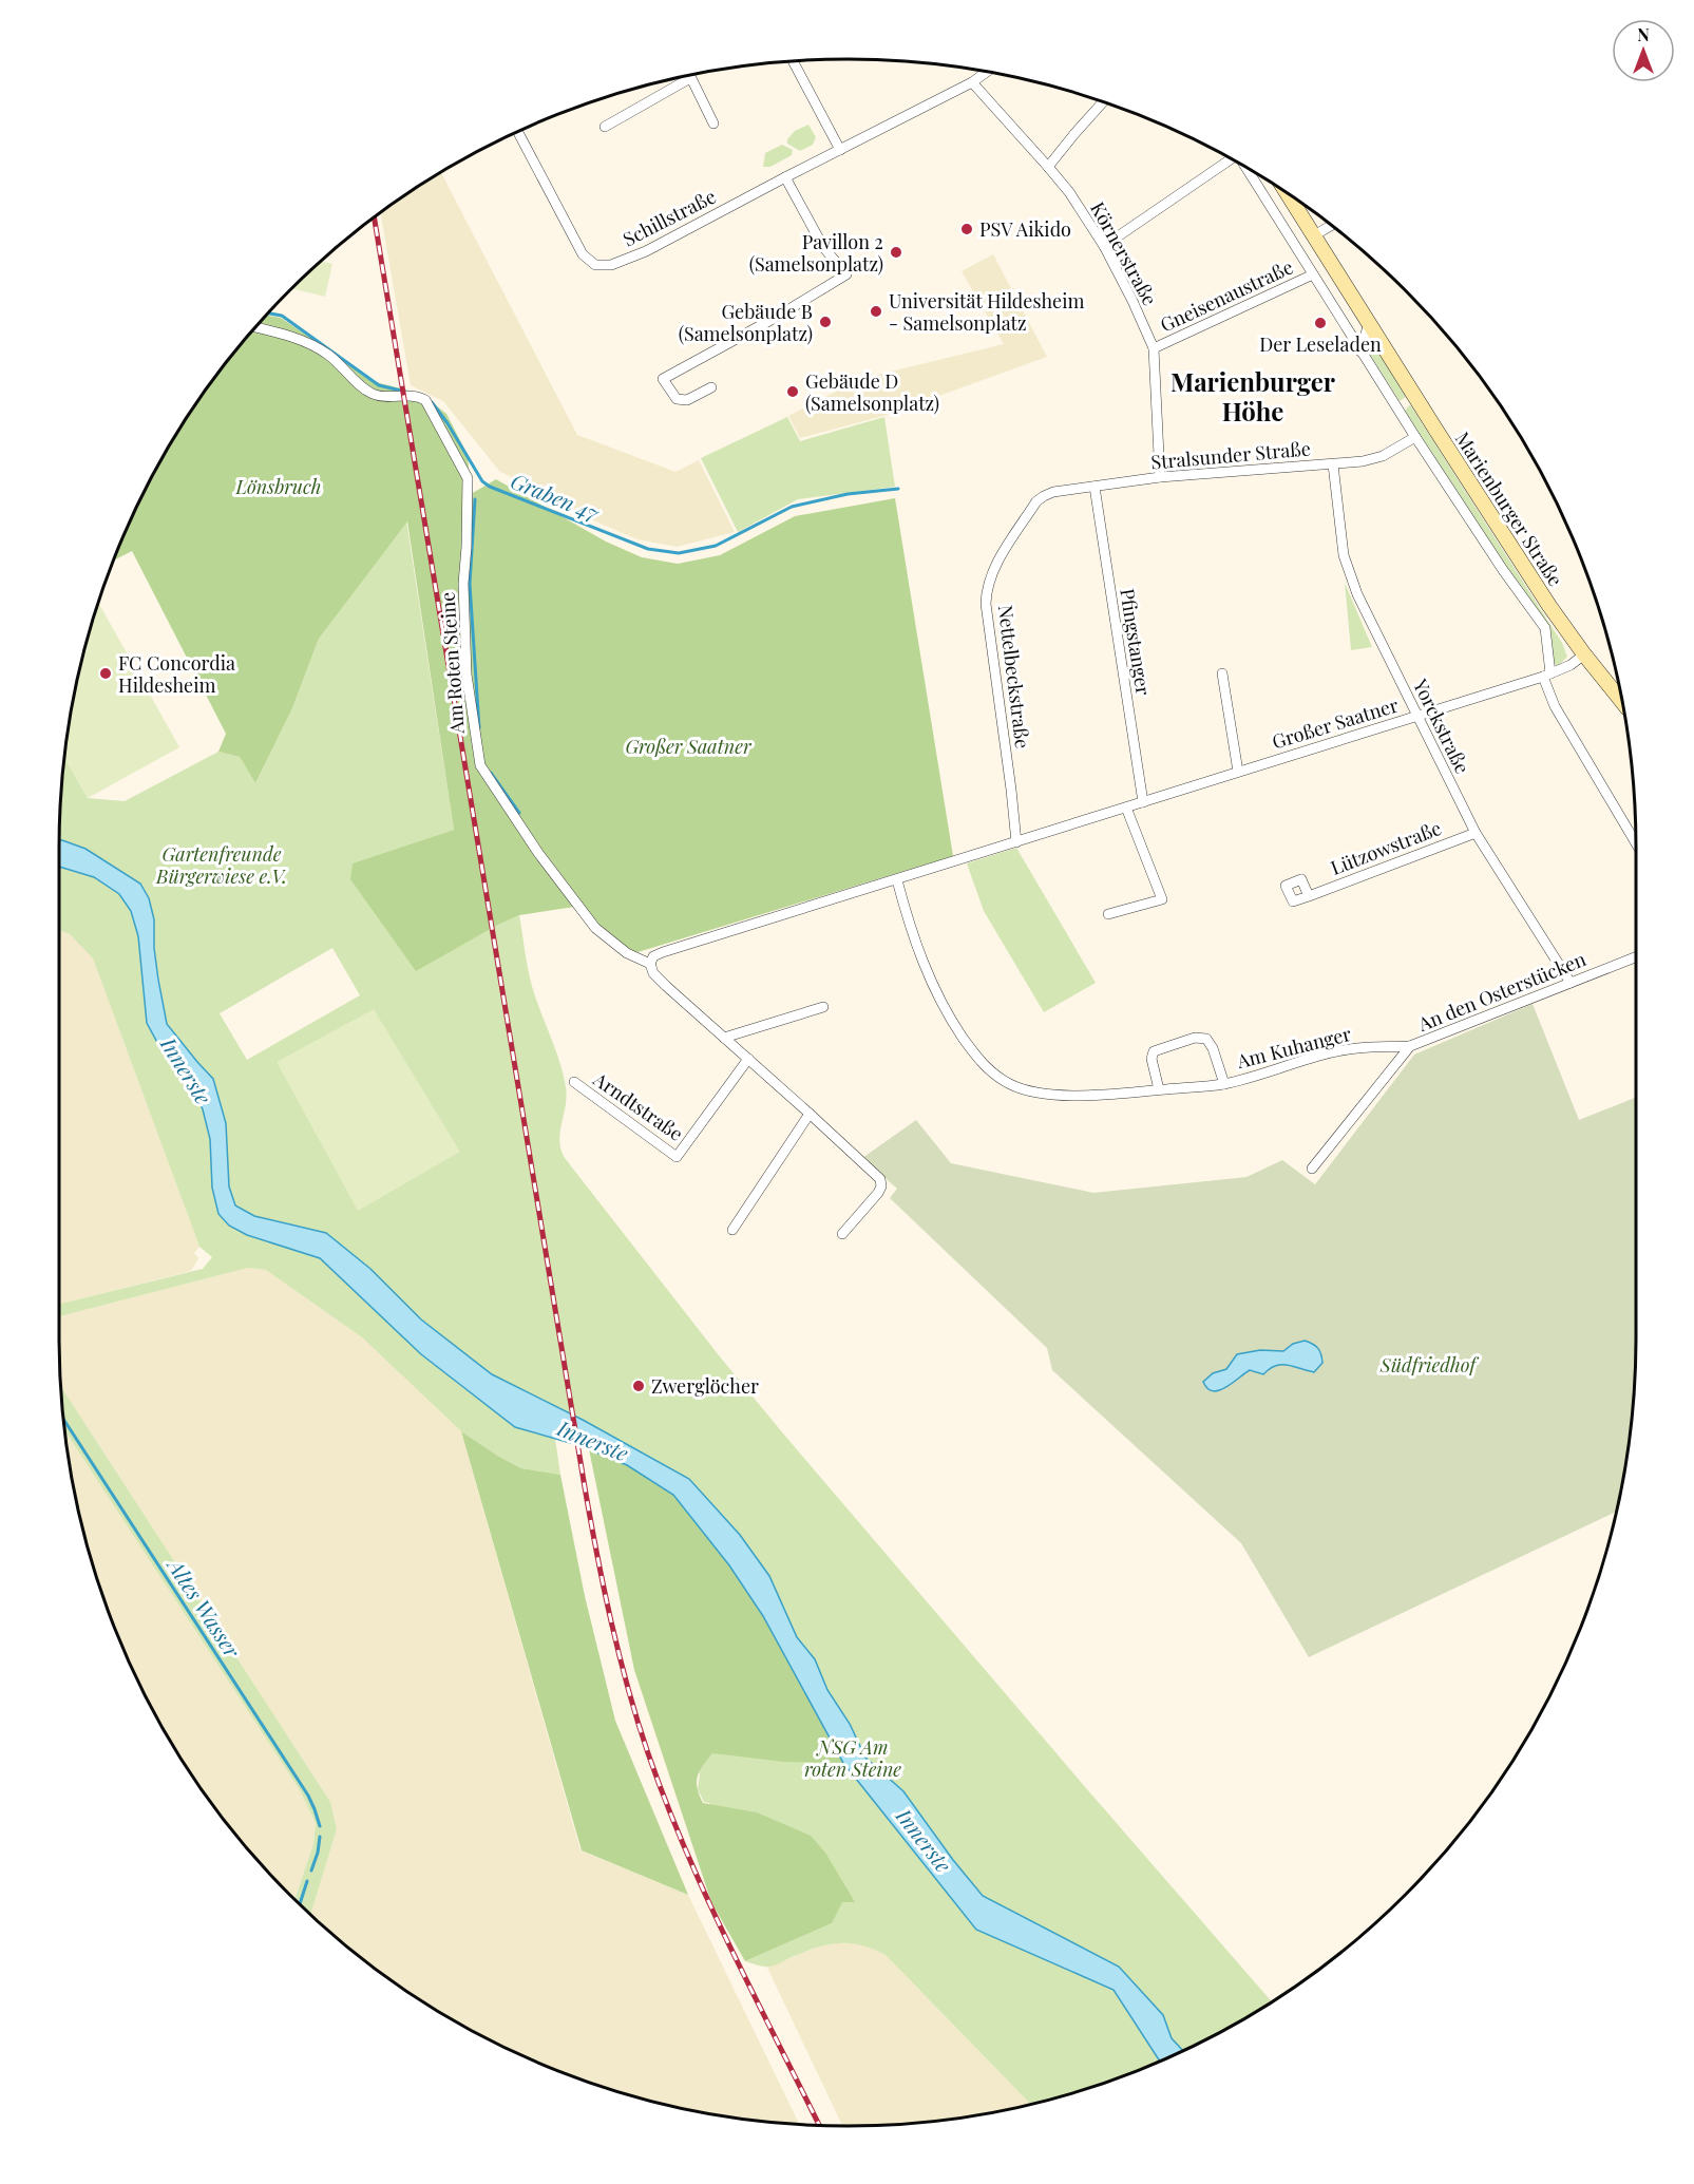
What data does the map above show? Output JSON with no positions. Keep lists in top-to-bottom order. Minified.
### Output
{"streets":{"main road":["Marienburger Straße"],"street":["Schillstraße","Körnerstraße","Gneisenaustraße","Stralsunder Straße","Pfingstanger","Am Roten Steine","Nettelbeckstraße","Großer Saatner","Yorckstraße","Lützowstraße","An den Osterstücken","Am Kuhanger","Arndtstraße"]},"crossings":[["Körnerstraße","Gneisenaustraße"],["Körnerstraße","Stralsunder Straße"],["Gneisenaustraße","Marienburger Straße"],["Stralsunder Straße","Marienburger Straße"],["Stralsunder Straße","Pfingstanger"],["Stralsunder Straße","Nettelbeckstraße"],["Stralsunder Straße","Yorckstraße"],["Marienburger Straße","Großer Saatner"],["Pfingstanger","Großer Saatner"],["Am Roten Steine","Großer Saatner"],["Am Roten Steine","Arndtstraße"],["Nettelbeckstraße","Großer Saatner"],["Großer Saatner","Yorckstraße"],["Großer Saatner","Am Kuhanger"],["Yorckstraße","Lützowstraße"],["Yorckstraße","An den Osterstücken"],["An den Osterstücken","Am Kuhanger"]],"districts":["Marienburger Höhe"],"water":["Graben 47","Innerste","Altes Wasser"],"parks":["Lönsbruch","Großer Saatner","Gartenfreunde Bürgerwiese e.V.","Südfriedhof","NSG Am roten Steine"],"places":["PSV Aikido","Pavillon 2 (Samelsonplatz)","Universität Hildesheim - Samelsonplatz","Gebäude B (Samelsonplatz)","Der Leseladen","Gebäude D (Samelsonplatz)","FC Concordia Hildesheim","Zwerglöcher"],"north":"top"}
